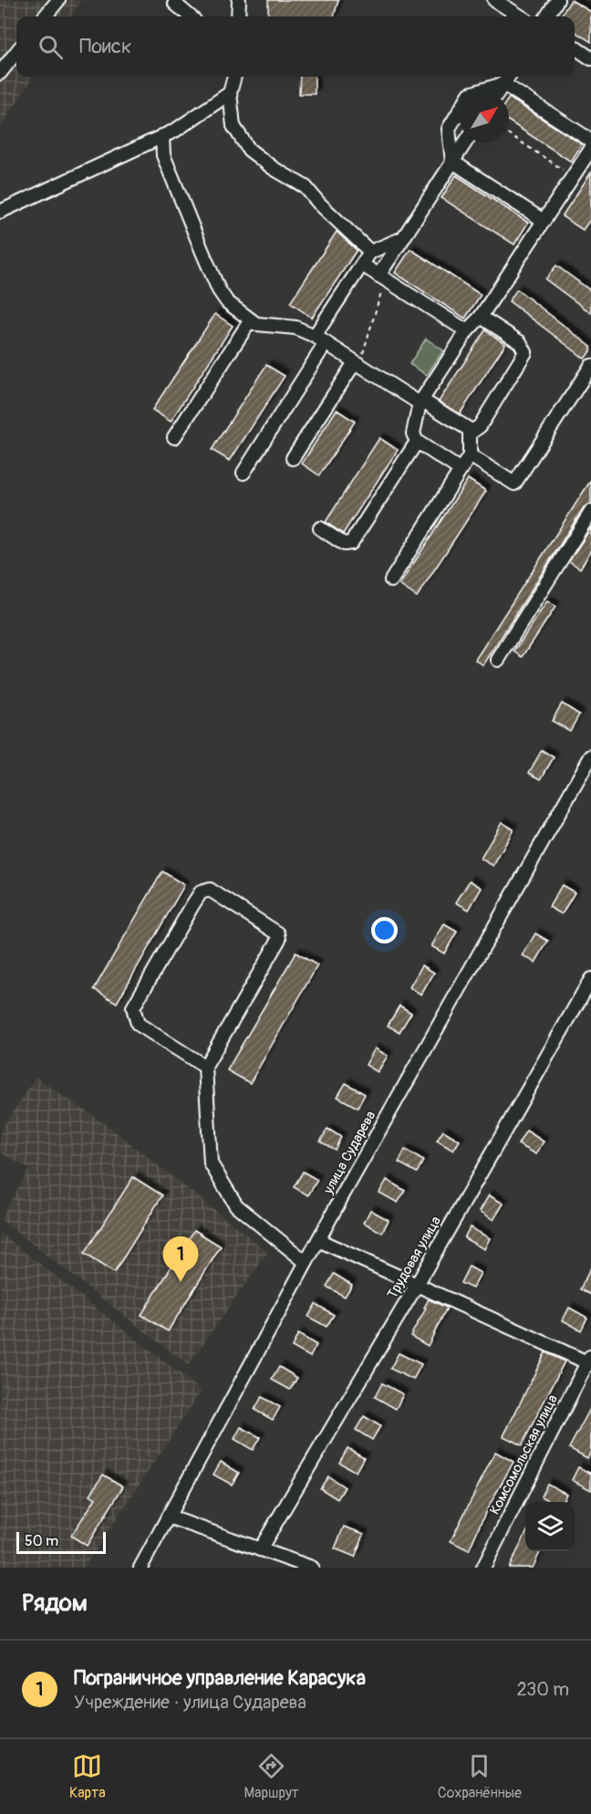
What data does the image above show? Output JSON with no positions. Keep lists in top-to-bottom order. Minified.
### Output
{"streets":{"street":["улица Сударева","Трудовая улица","Комсомольская улица"]},"scale_bar":"50 m","north":"top right","page":{"search":"Поиск","pins":"1","scale":"50 m","heading":"Рядом","list":[{"mark":"1","name":"Пограничное управление Карасука","note":"Учреждение · улица Сударева","value":"230 m"}],"nav":["Карта","Маршрут","Сохранённые"]}}
